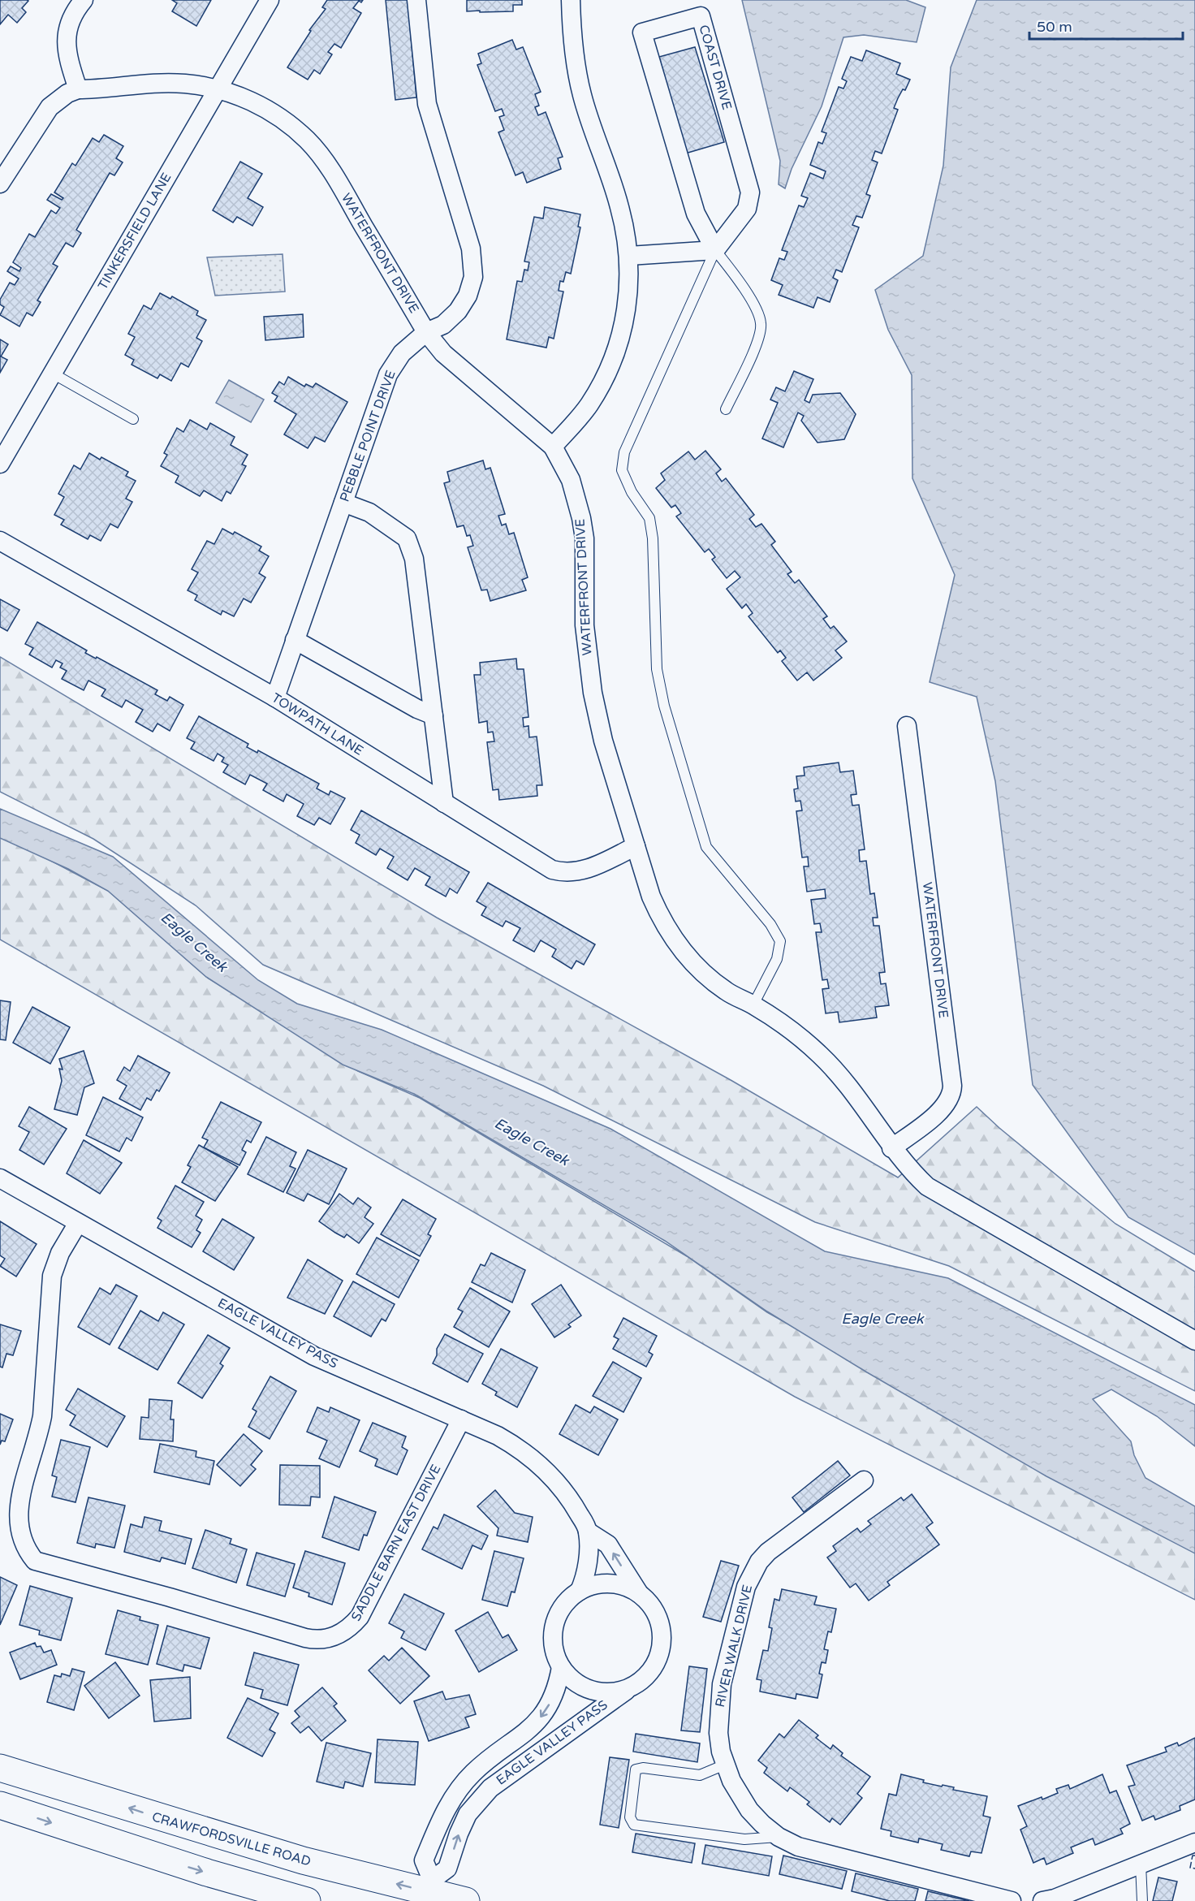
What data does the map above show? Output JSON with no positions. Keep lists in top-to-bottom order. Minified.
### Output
{"streets":{"main road":["CRAWFORDSVILLE ROAD"],"street":["COAST DRIVE","TINKERSFIELD LANE","WATERFRONT DRIVE","PEBBLE POINT DRIVE","TOWPATH LANE","EAGLE VALLEY PASS","SADDLE BARN EAST DRIVE","RIVER WALK DRIVE"]},"crossings":[["TINKERSFIELD LANE","WATERFRONT DRIVE"],["WATERFRONT DRIVE","PEBBLE POINT DRIVE"],["WATERFRONT DRIVE","TOWPATH LANE"],["PEBBLE POINT DRIVE","TOWPATH LANE"],["EAGLE VALLEY PASS","SADDLE BARN EAST DRIVE"],["EAGLE VALLEY PASS","CRAWFORDSVILLE ROAD"]],"water":["Eagle Creek"],"scale_bar":"50 m"}
